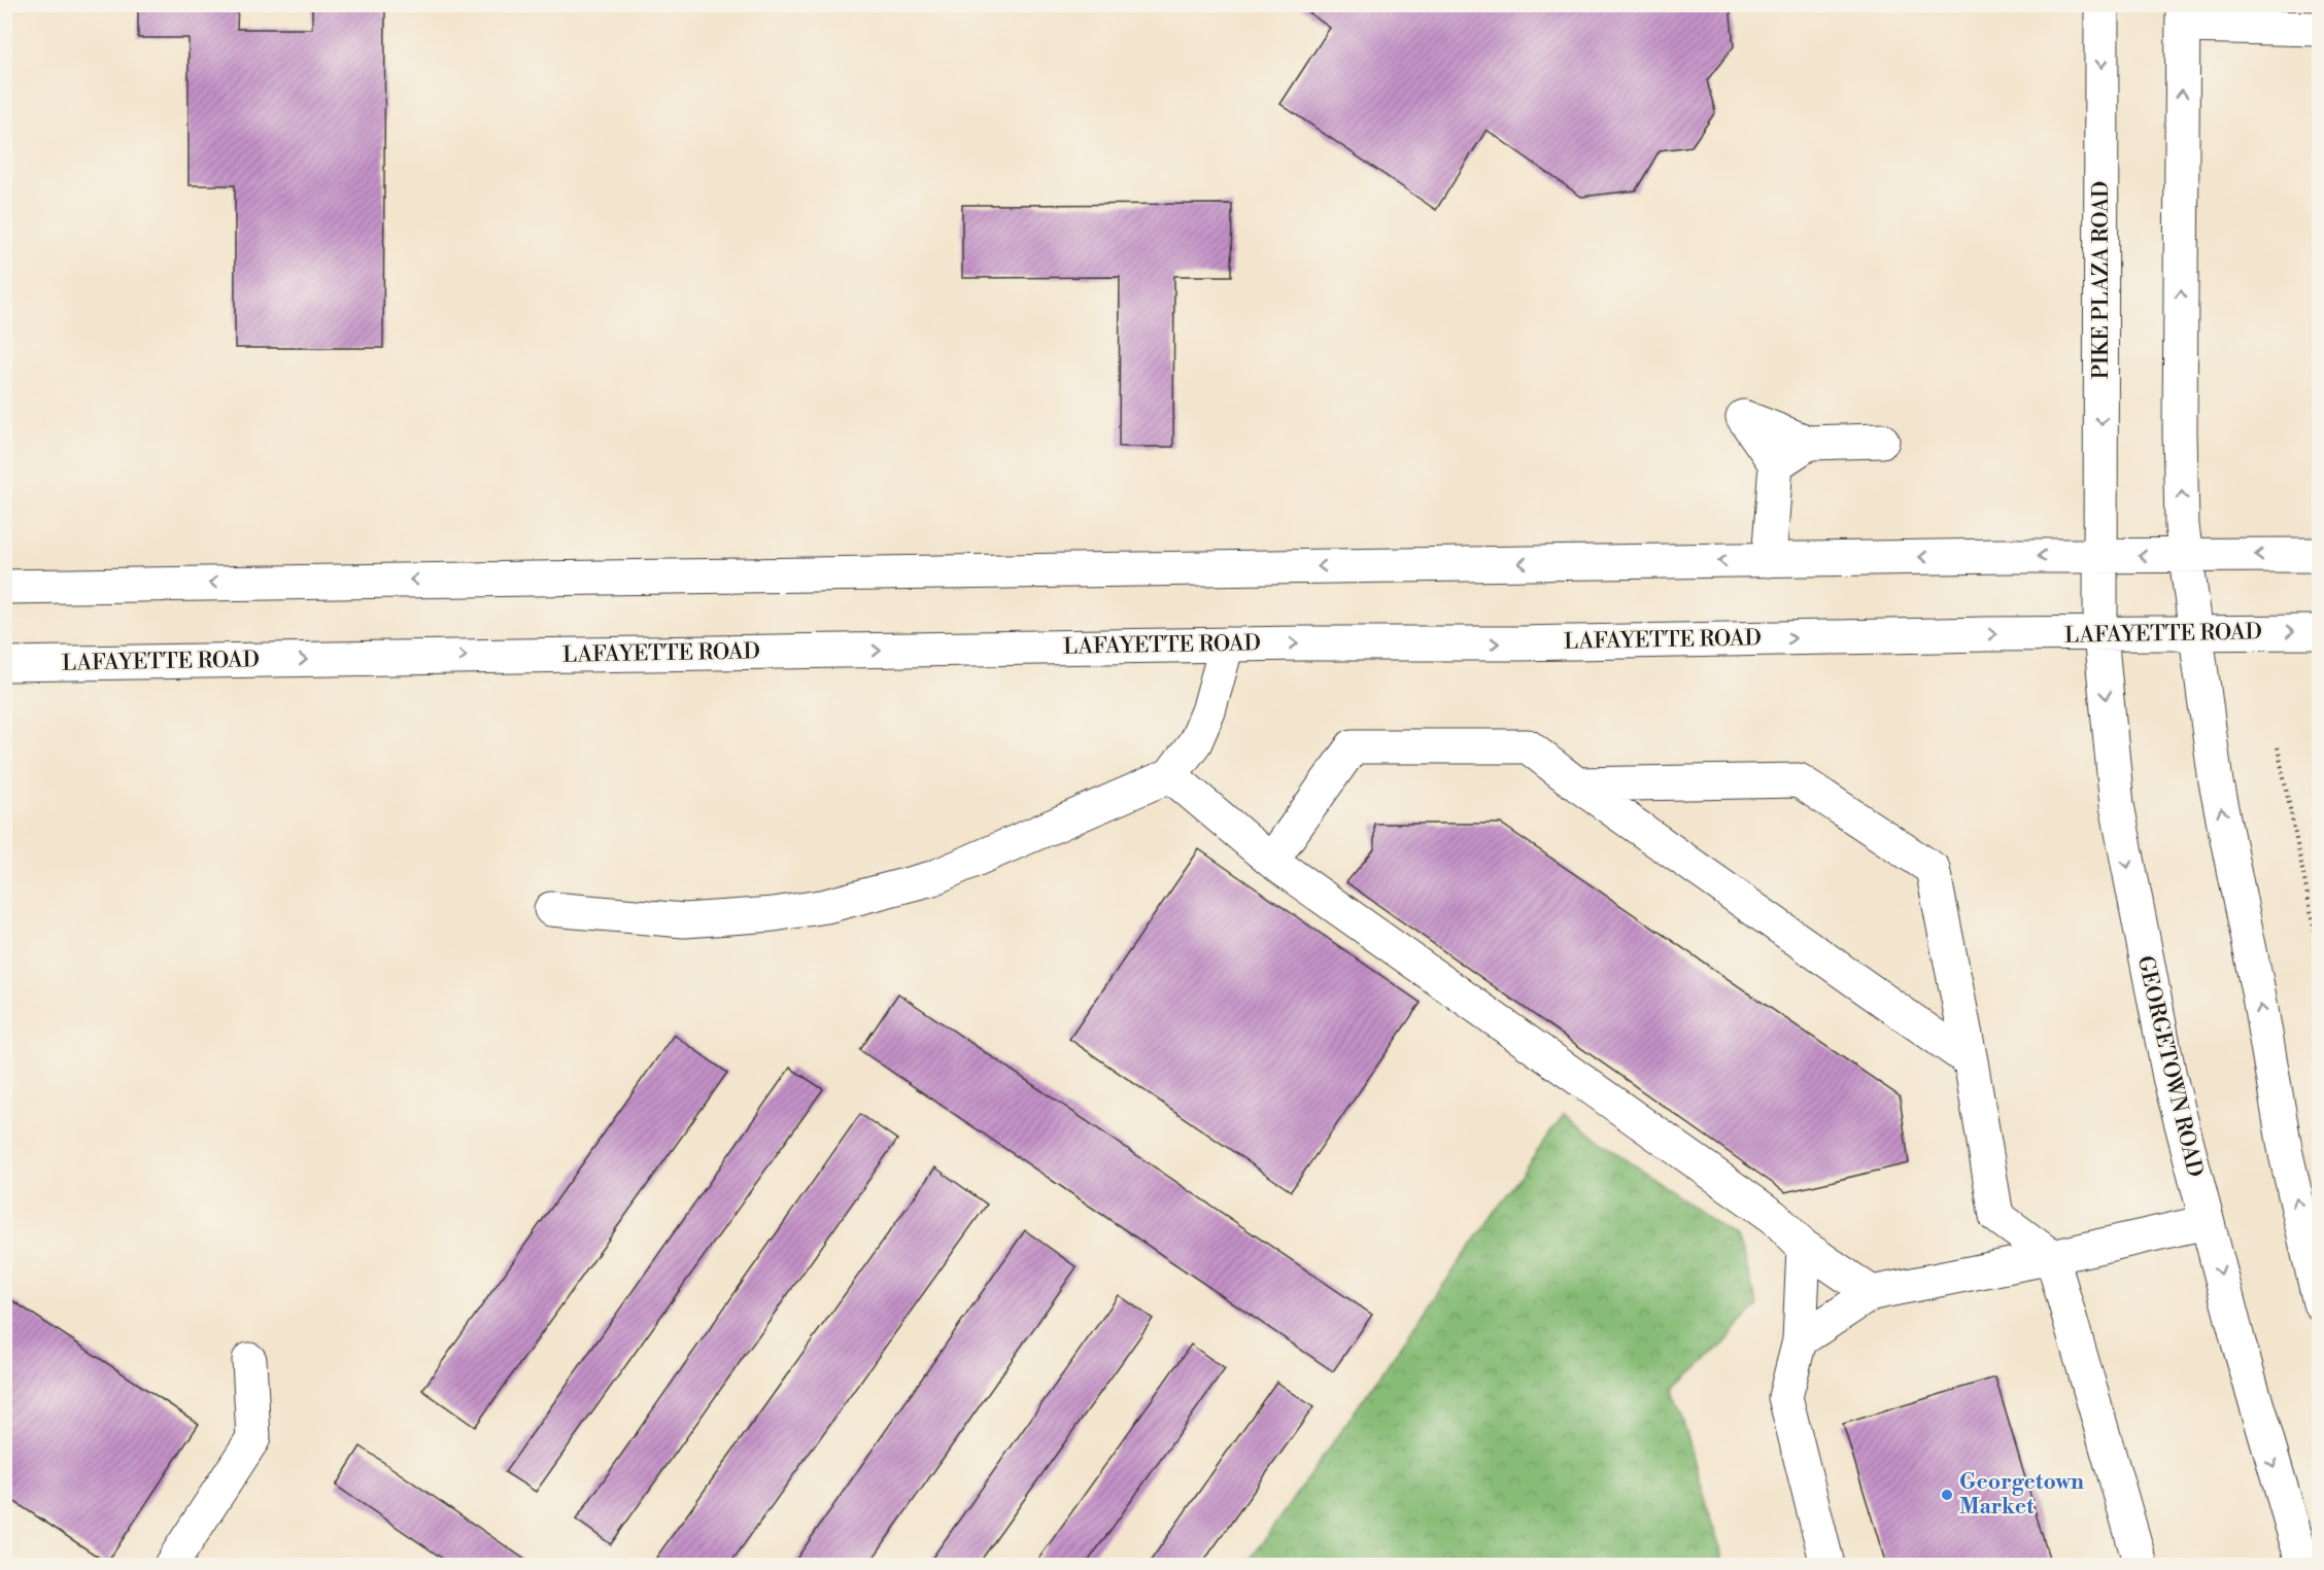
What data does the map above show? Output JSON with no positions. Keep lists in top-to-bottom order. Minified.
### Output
{"streets":{"main road":["PIKE PLAZA ROAD","LAFAYETTE ROAD","GEORGETOWN ROAD"]},"crossings":[["PIKE PLAZA ROAD","GEORGETOWN ROAD"],["LAFAYETTE ROAD","GEORGETOWN ROAD"]],"places":["Georgetown Market"]}
